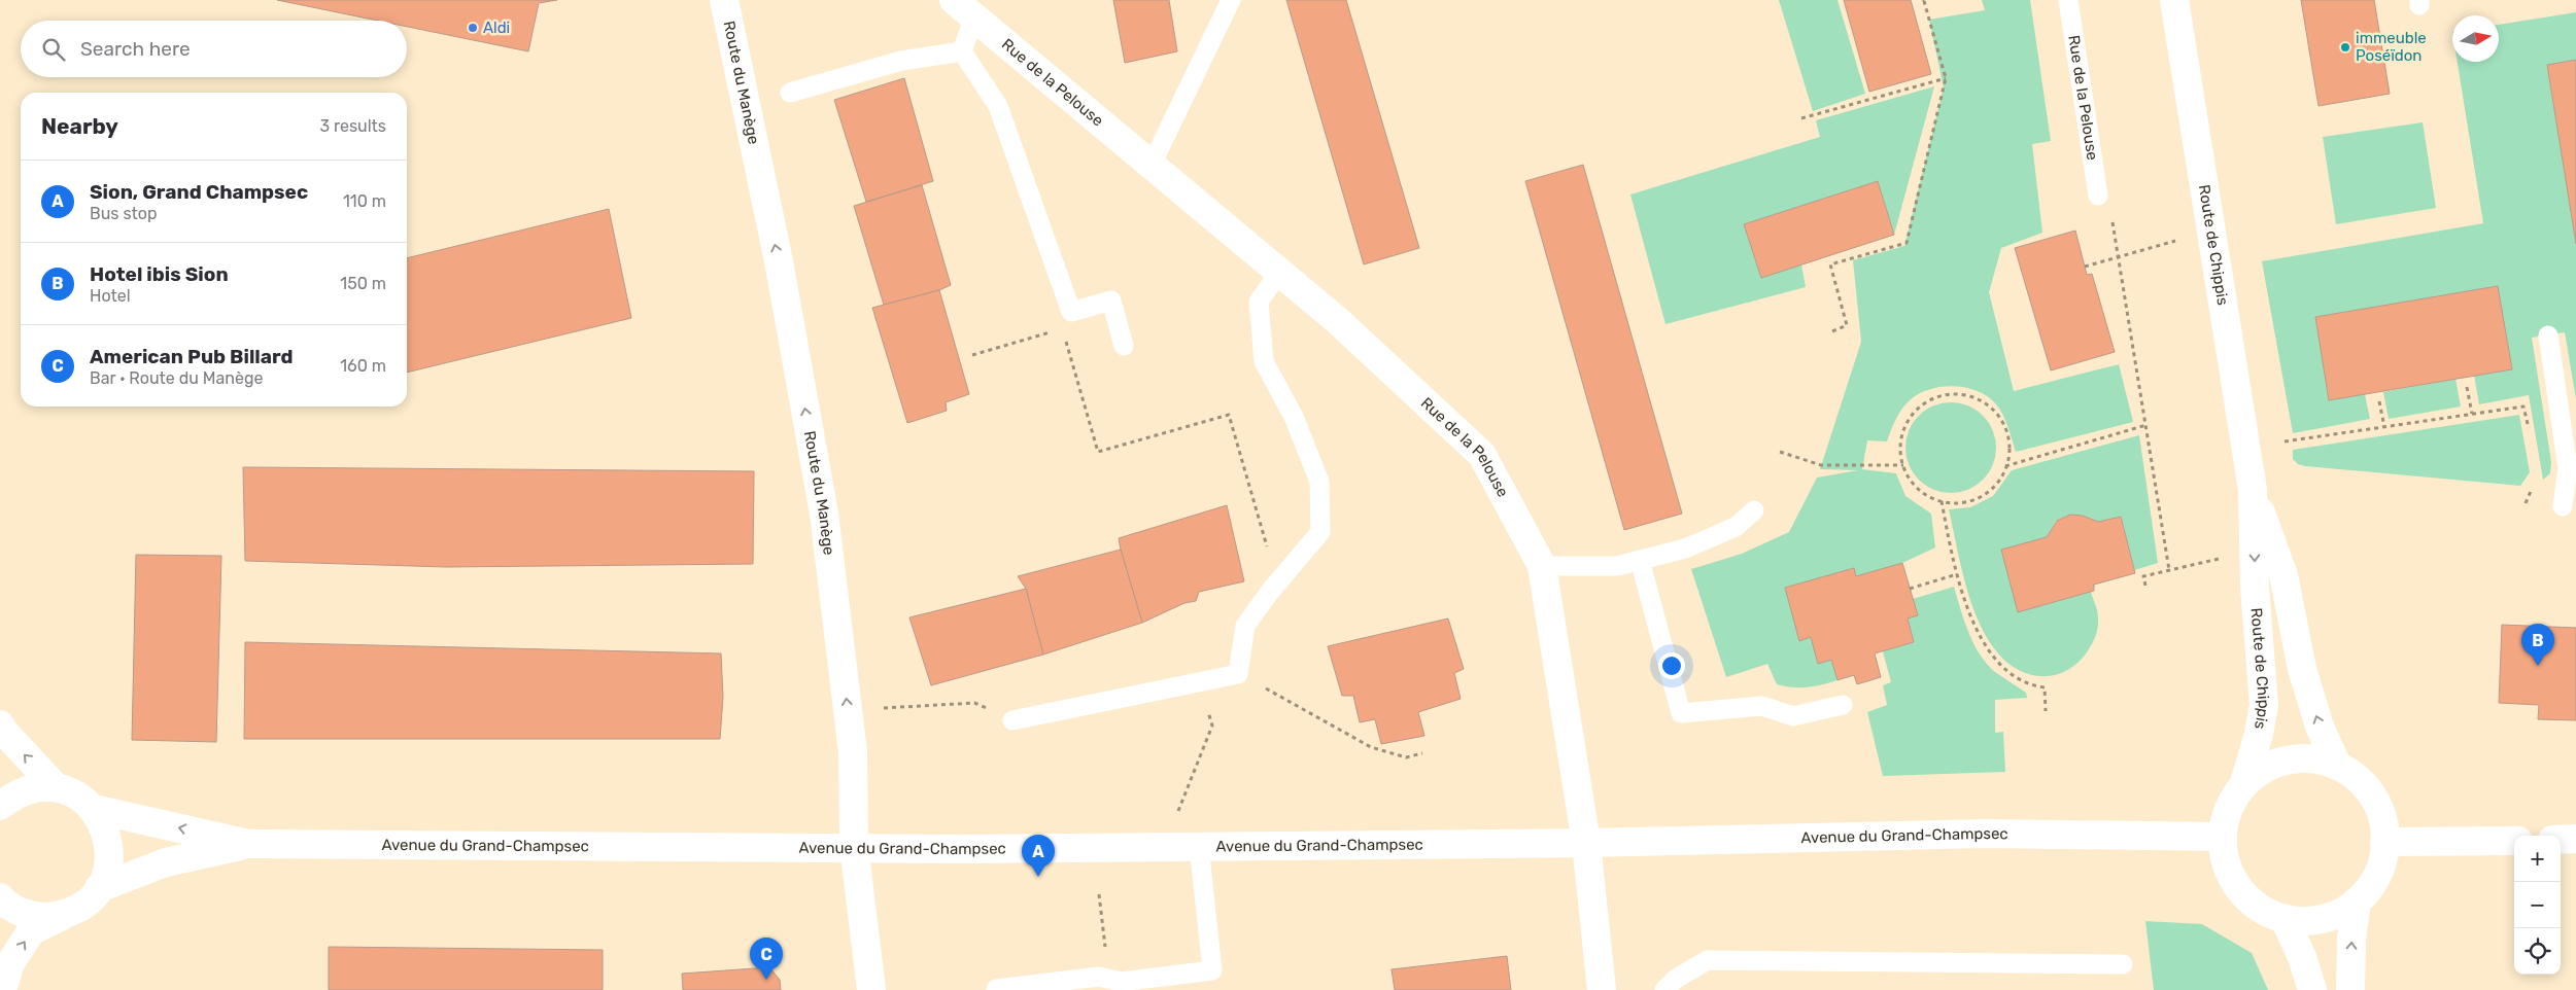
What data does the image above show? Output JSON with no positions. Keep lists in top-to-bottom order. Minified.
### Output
{"streets":{"street":["Route du Manège","Rue de la Pelouse","Route de Chippis","Avenue du Grand-Champsec"]},"crossings":[["Route du Manège","Avenue du Grand-Champsec"],["Rue de la Pelouse","Avenue du Grand-Champsec"],["Route de Chippis","Avenue du Grand-Champsec"]],"one_way":["Route du Manège"],"places":["Aldi","immeuble Poséïdon"],"north":"right","page":{"search":"Search here","heading":["Nearby","3 results"],"list":[{"mark":"A","name":"Sion, Grand Champsec","note":"Bus stop","value":"110 m"},{"mark":"B","name":"Hotel ibis Sion","note":"Hotel","value":"150 m"},{"mark":"C","name":"American Pub Billard","note":"Bar · Route du Manège","value":"160 m"}],"pins":["B","A","C"],"map_buttons":["+","−"]}}
